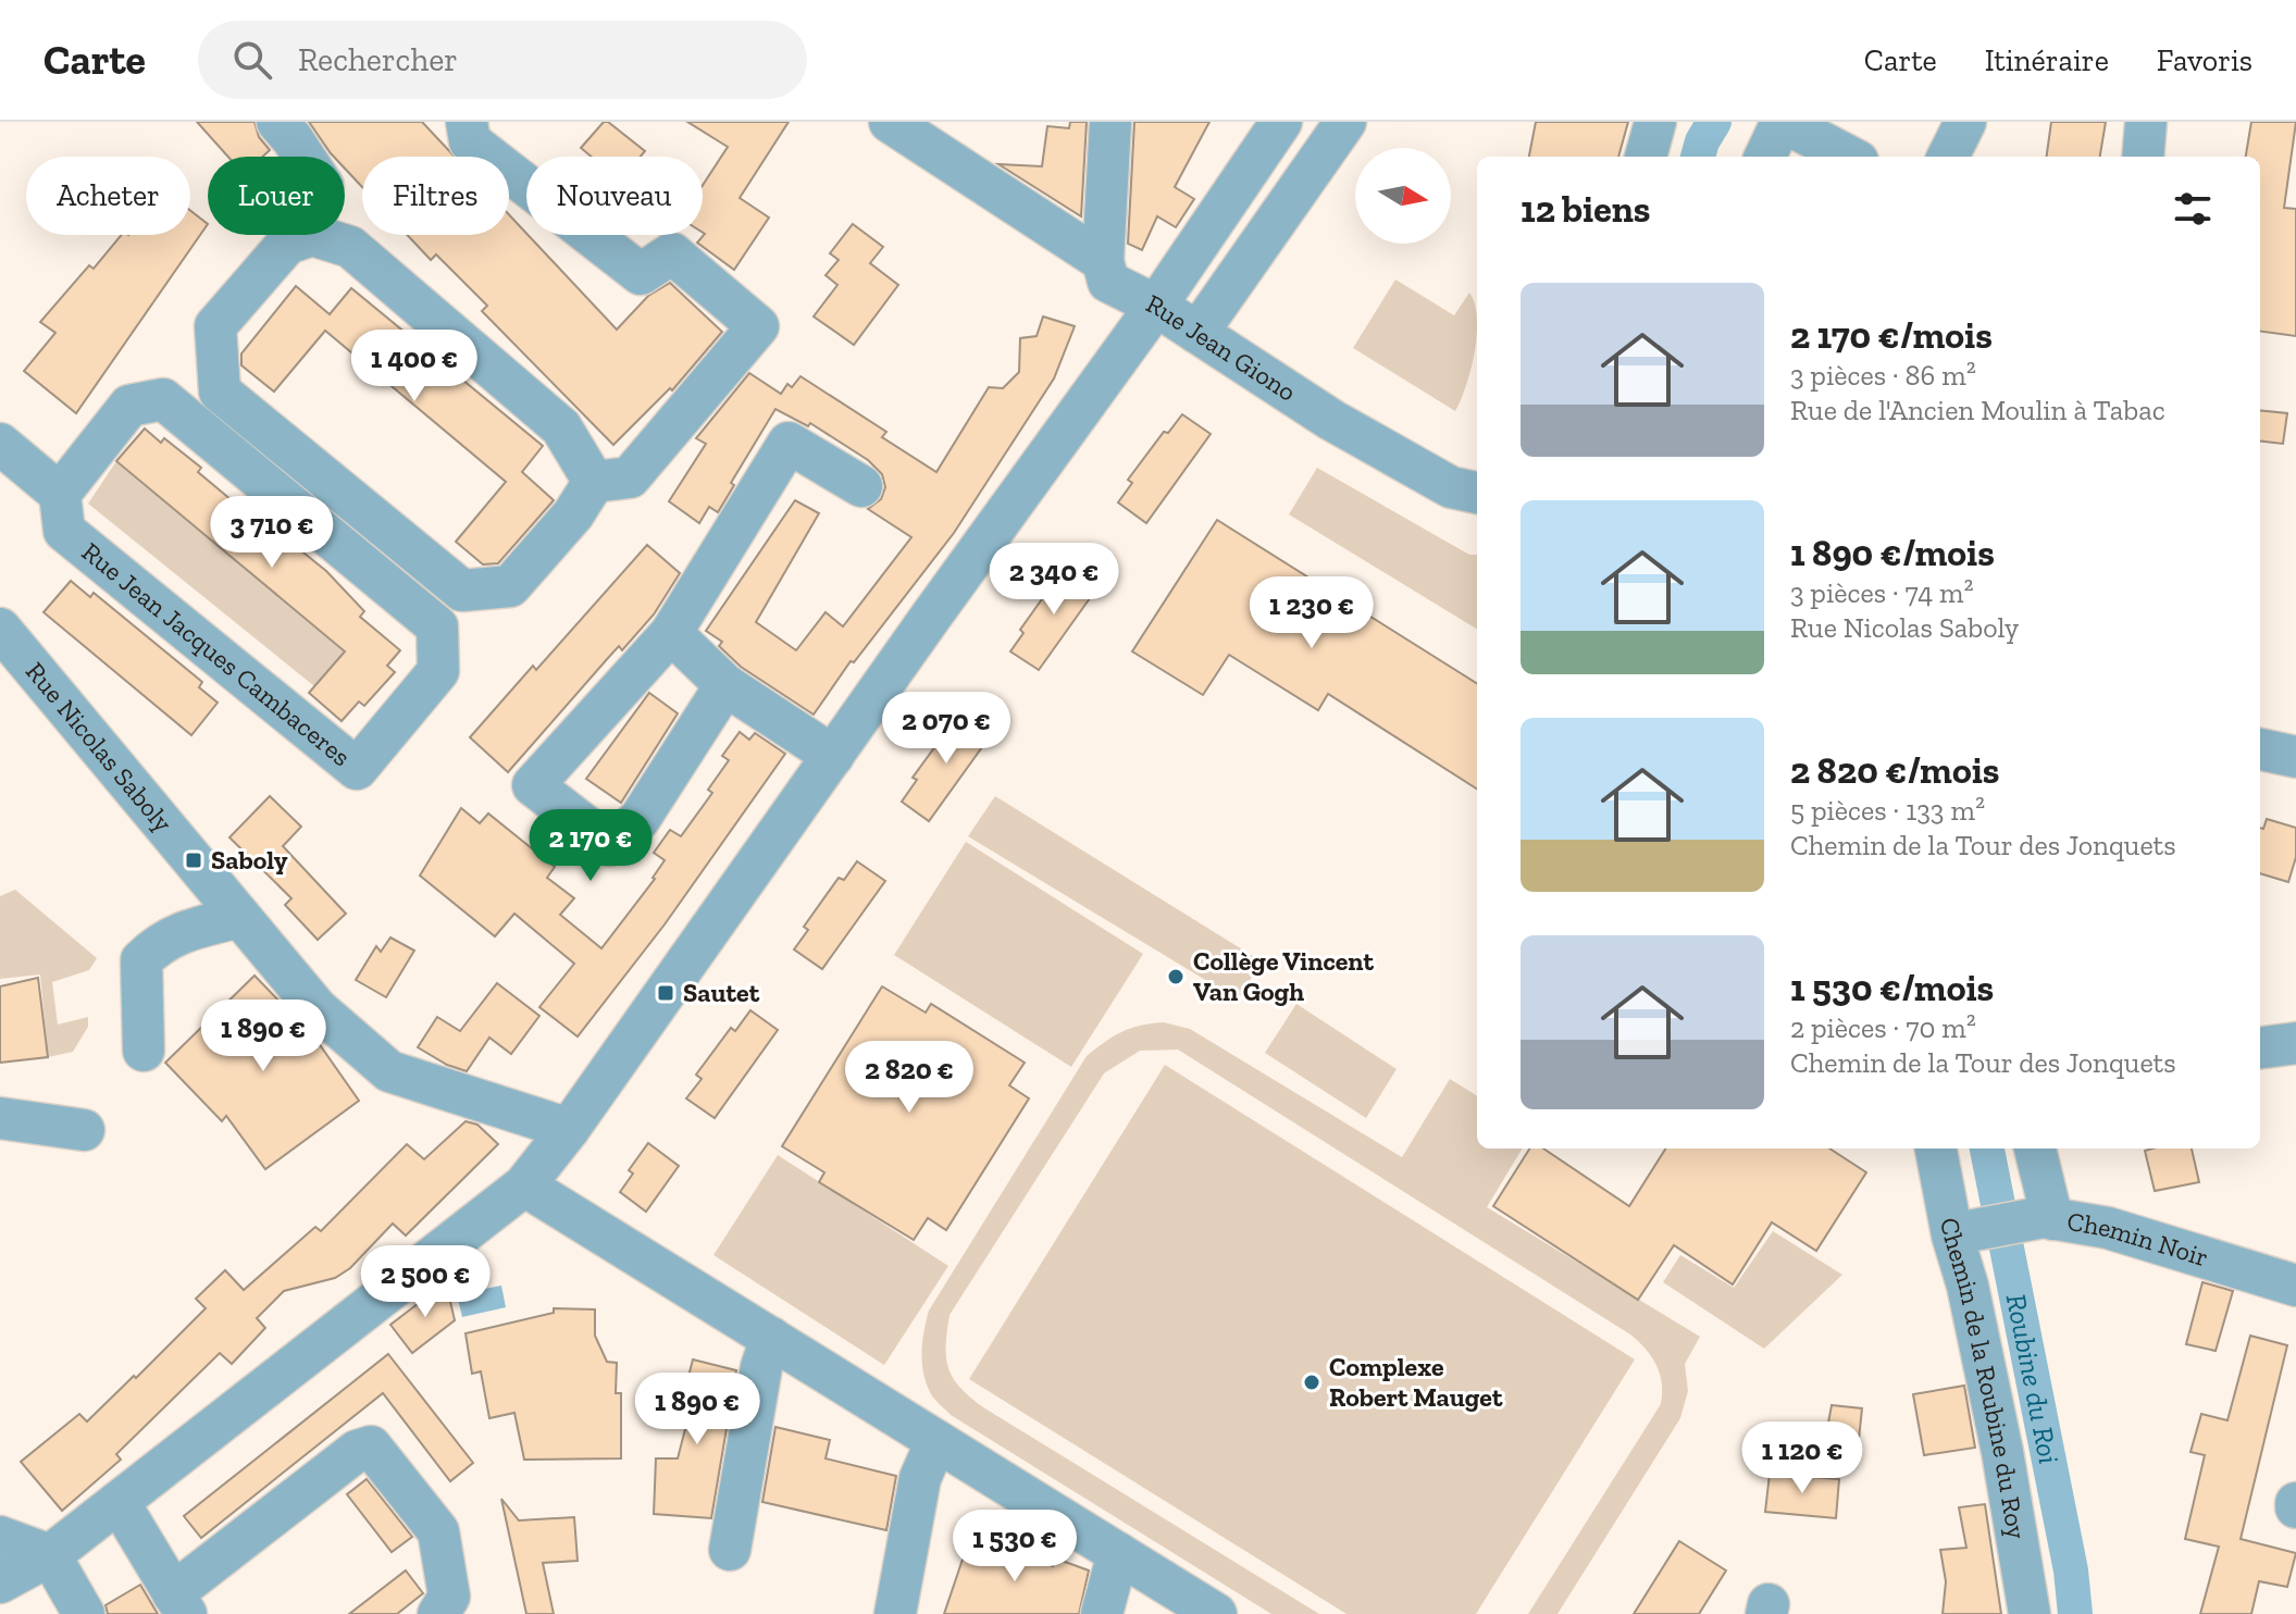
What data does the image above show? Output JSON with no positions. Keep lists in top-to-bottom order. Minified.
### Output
{"streets":{"street":["Rue Jean Giono","Rue Jean Jacques Cambaceres","Rue Nicolas Saboly","Chemin Noir","Chemin de la Roubine du Roy"]},"water":["Roubine du Roi"],"places":{"transit":["Saboly","Sautet"],"other":["Collège Vincent Van Gogh","Complexe Robert Mauget"]},"north":"right","page":{"header":"Carte","search":"Rechercher","nav":["Carte","Itinéraire","Favoris"],"chip":["Acheter","Louer","Filtres","Nouveau"],"heading":"12 biens","list":[{"name":"2 170 €/mois","note":"3 pièces · 86 m² · Rue de l'Ancien Moulin à Tabac"},{"name":"1 890 €/mois","note":"3 pièces · 74 m² · Rue Nicolas Saboly"},{"name":"2 820 €/mois","note":"5 pièces · 133 m² · Chemin de la Tour des Jonquets"},{"name":"1 530 €/mois","note":"2 pièces · 70 m² · Chemin de la Tour des Jonquets"}],"price":["1 400 €","3 710 €","2 340 €","1 230 €","2 070 €","2 170 €","1 890 €","2 820 €","2 500 €","1 890 €","1 120 €","1 530 €"]}}
